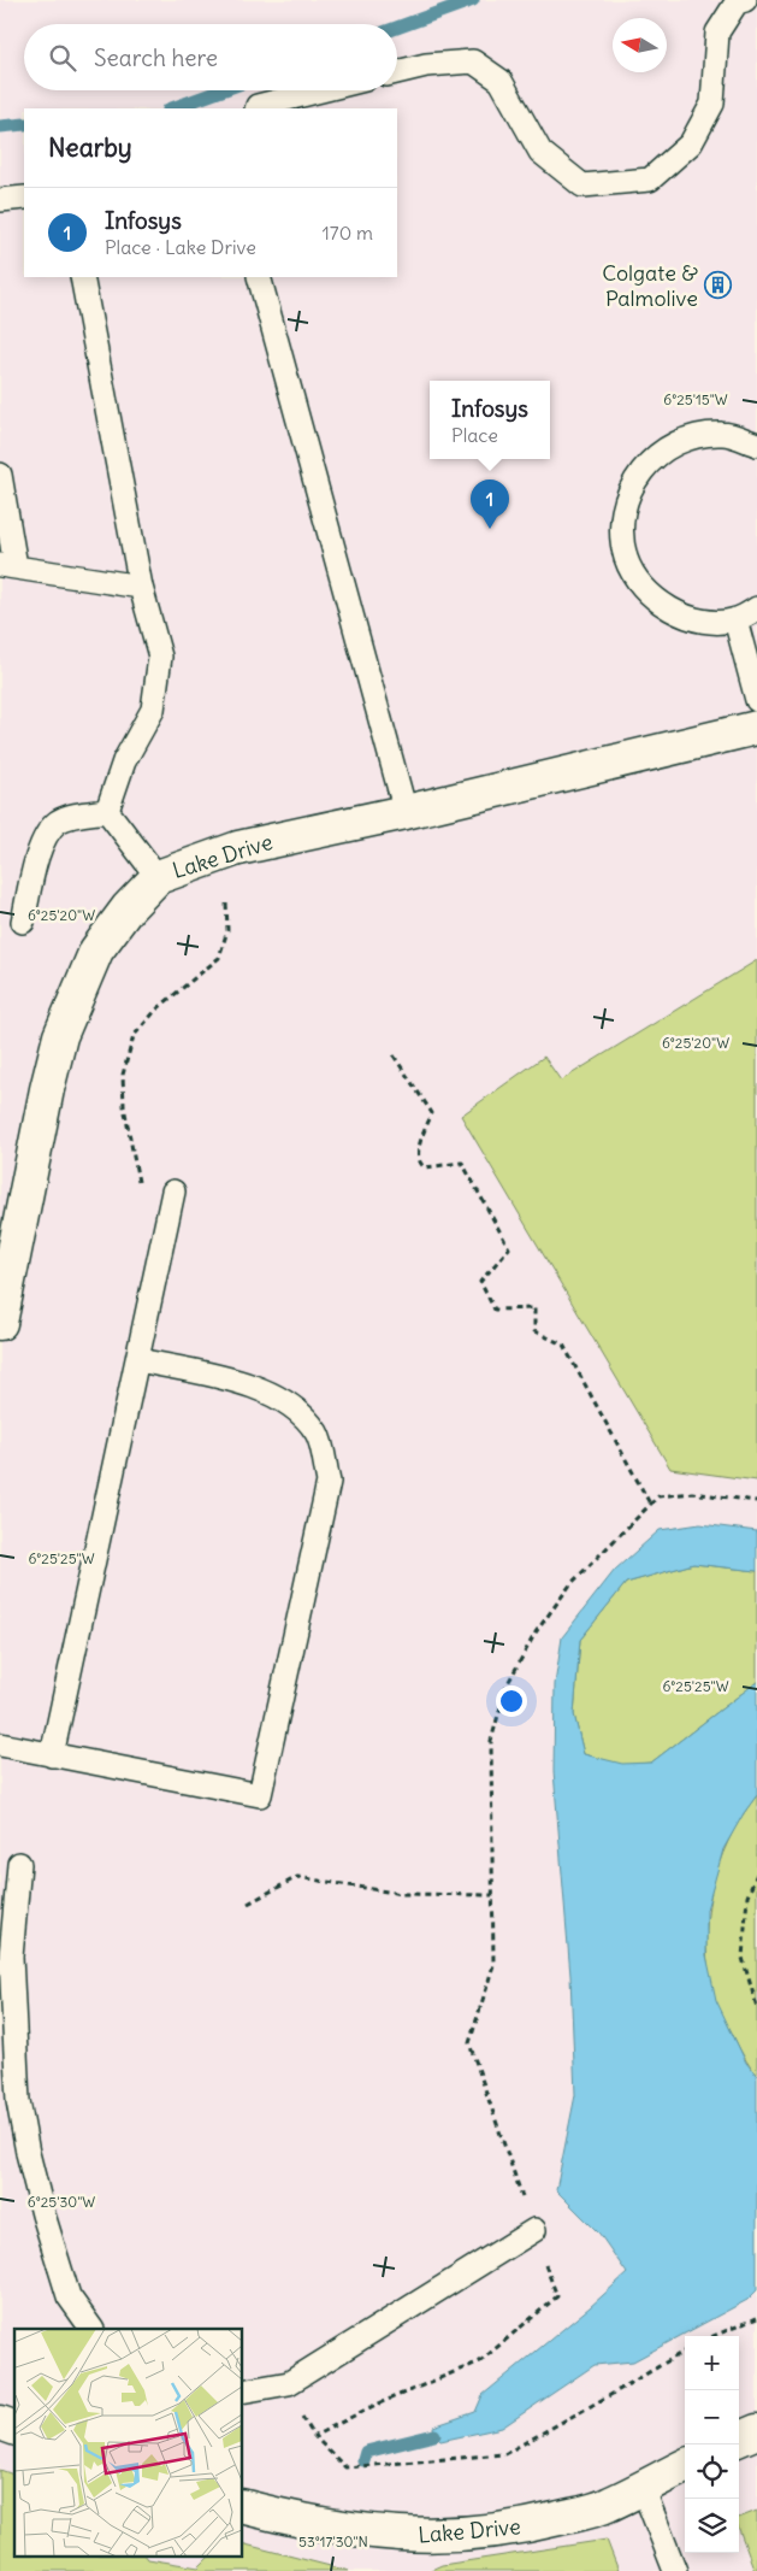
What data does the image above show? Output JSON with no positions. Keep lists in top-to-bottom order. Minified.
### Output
{"streets":{"street":["Lake Drive"]},"places":{"building":["Colgate & Palmolive"]},"north":"left","page":{"search":"Search here","heading":"Nearby","list":[{"mark":"1","name":"Infosys","note":"Place · Lake Drive","value":"170 m"}],"popup":["Infosys","Place"],"pins":"1","map_buttons":["+","−"]},"coordinates":["6°25'15\"W","6°25'20\"W","6°25'25\"W","6°25'30\"W","53°17'30\"N"]}
